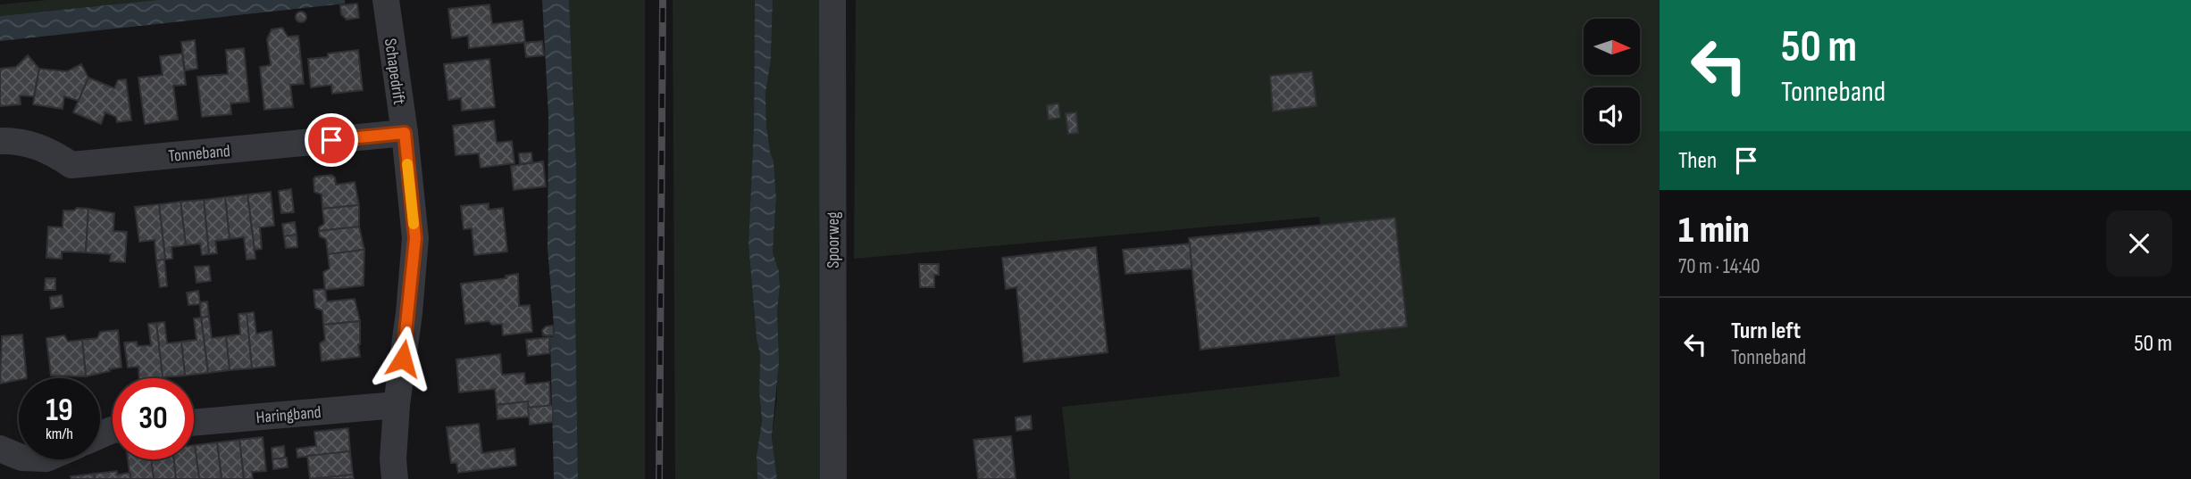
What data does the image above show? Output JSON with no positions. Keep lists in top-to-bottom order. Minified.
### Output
{"streets":{"street":["Schapedrift","Tonneband","Spoorweg","Haringband"]},"crossings":[["Schapedrift","Tonneband"],["Schapedrift","Haringband"]],"north":"right","page":{"turn":["50 m","Tonneband"],"then":"Then","heading":["1 min","70 m · 14:40"],"list":[{"name":"Turn left","note":"Tonneband","value":"50 m"}],"speed":"19 km/h","limit":"30"}}
